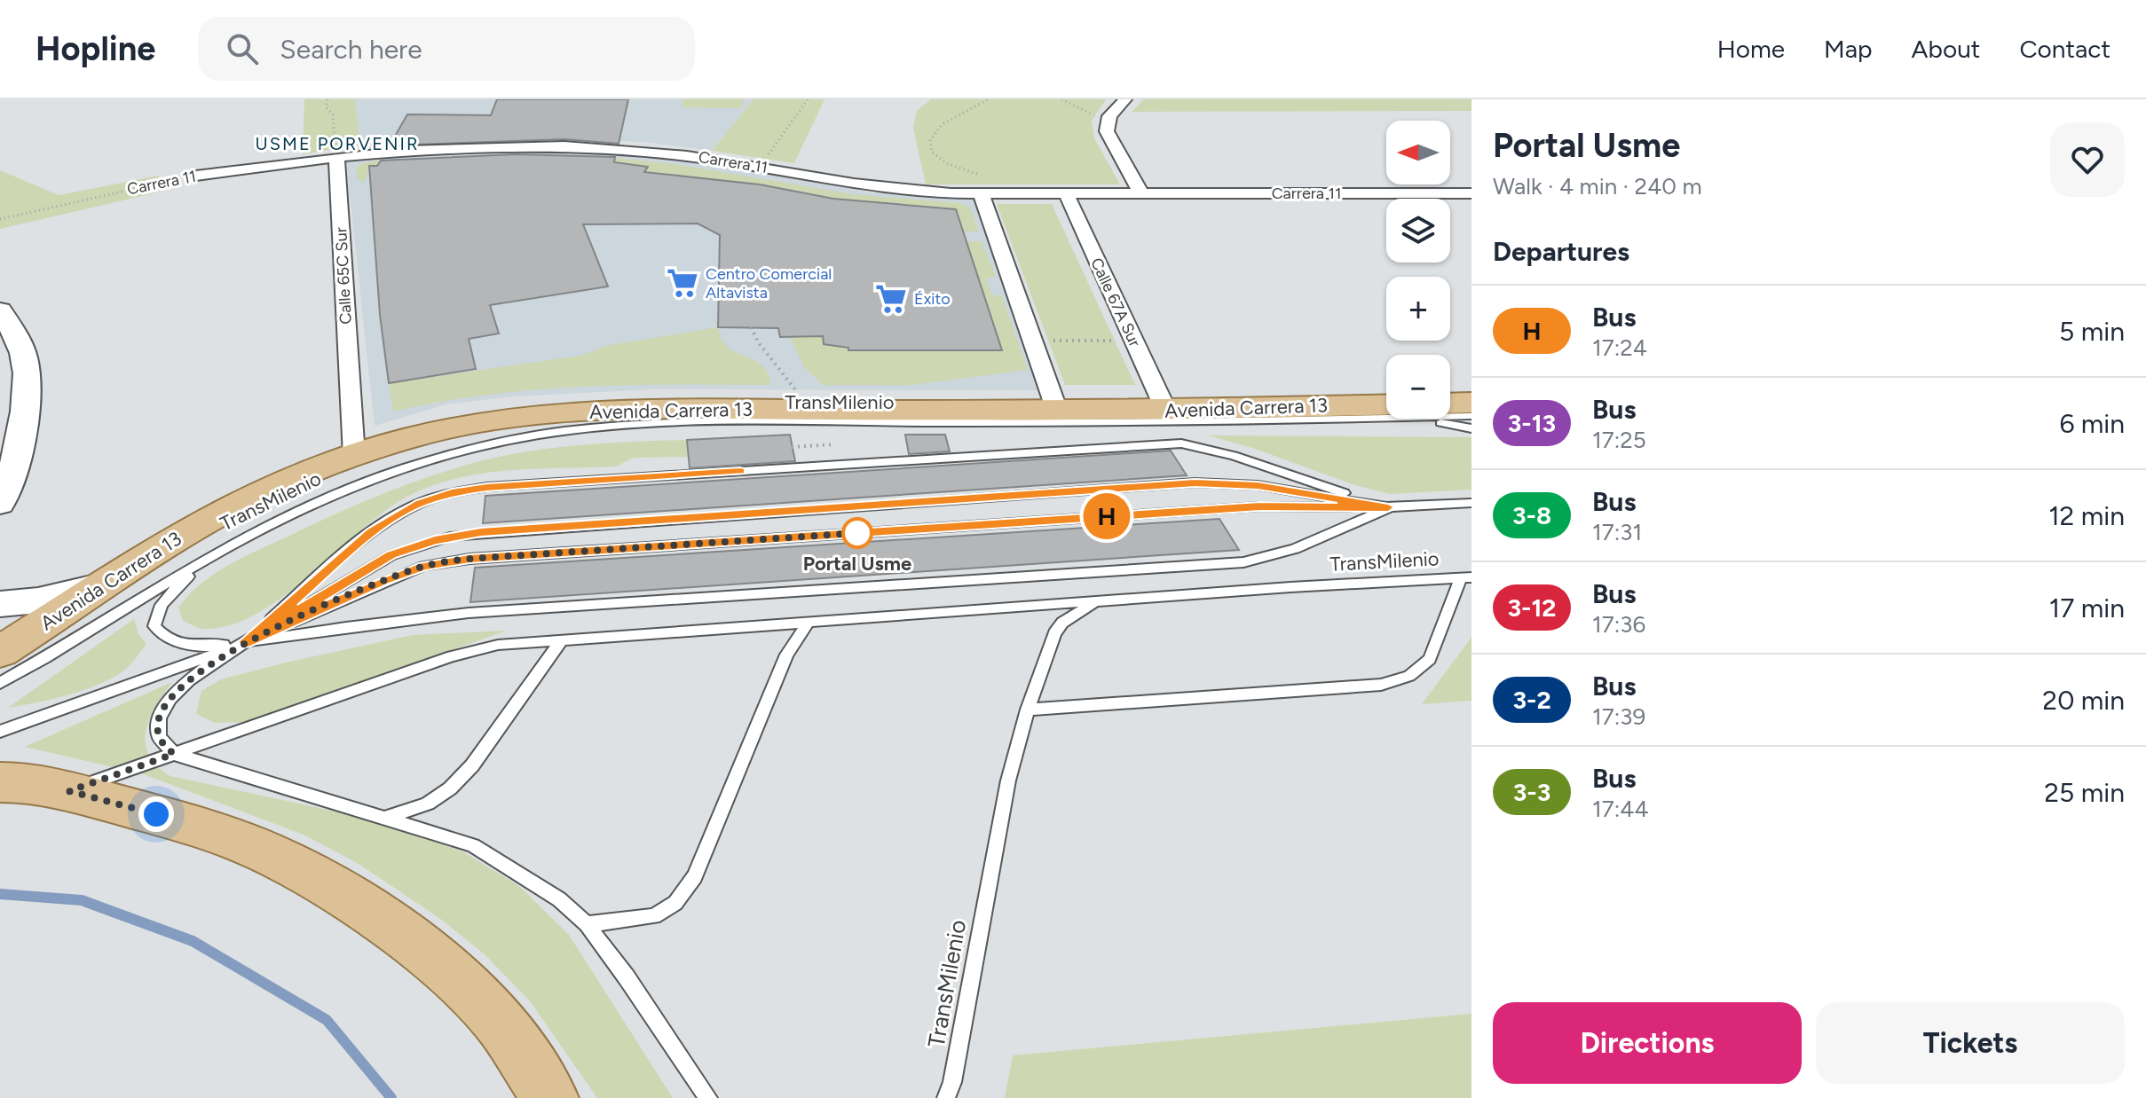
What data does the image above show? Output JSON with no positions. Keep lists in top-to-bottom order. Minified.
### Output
{"streets":{"main road":["Avenida Carrera 13"],"street":["Carrera 11","Calle 65C Sur","Calle 67A Sur"],"lane":["TransMilenio"]},"crossings":[["Carrera 11","Calle 65C Sur"],["Carrera 11","Calle 67A Sur"],["Calle 65C Sur","Avenida Carrera 13"],["Calle 67A Sur","Avenida Carrera 13"]],"districts":["USME PORVENIR"],"places":{"supermarket":["Centro Comercial Altavista","Éxito"],"other":["Portal Usme"]},"lines":["bus line H"],"north":"left","page":{"header":"Hopline","search":"Search here","nav":["Home","Map","About","Contact"],"on_map":"H","heading":[["Portal Usme","Walk · 4 min · 240 m"],"Departures"],"map_buttons":["+","−"],"list":[{"mark":"H","name":"Bus","note":"17:24","value":"5 min"},{"mark":"3-13","name":"Bus","note":"17:25","value":"6 min"},{"mark":"3-8","name":"Bus","note":"17:31","value":"12 min"},{"mark":"3-12","name":"Bus","note":"17:36","value":"17 min"},{"mark":"3-2","name":"Bus","note":"17:39","value":"20 min"},{"mark":"3-3","name":"Bus","note":"17:44","value":"25 min"}],"buttons":["Directions","Tickets"]}}
